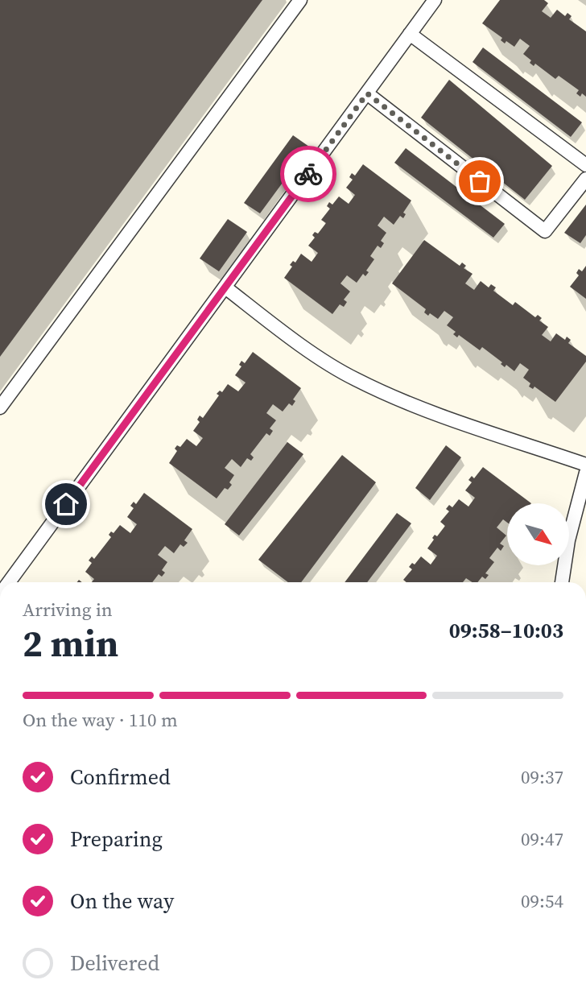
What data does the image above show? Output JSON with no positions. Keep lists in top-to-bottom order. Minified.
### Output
{"north":"bottom right","page":{"heading":["2 min","Arriving in","09:58–10:03"],"bar":"On the way · 110 m","list":[["Confirmed","09:37"],["Preparing","09:47"],["On the way","09:54"],"Delivered"]}}
